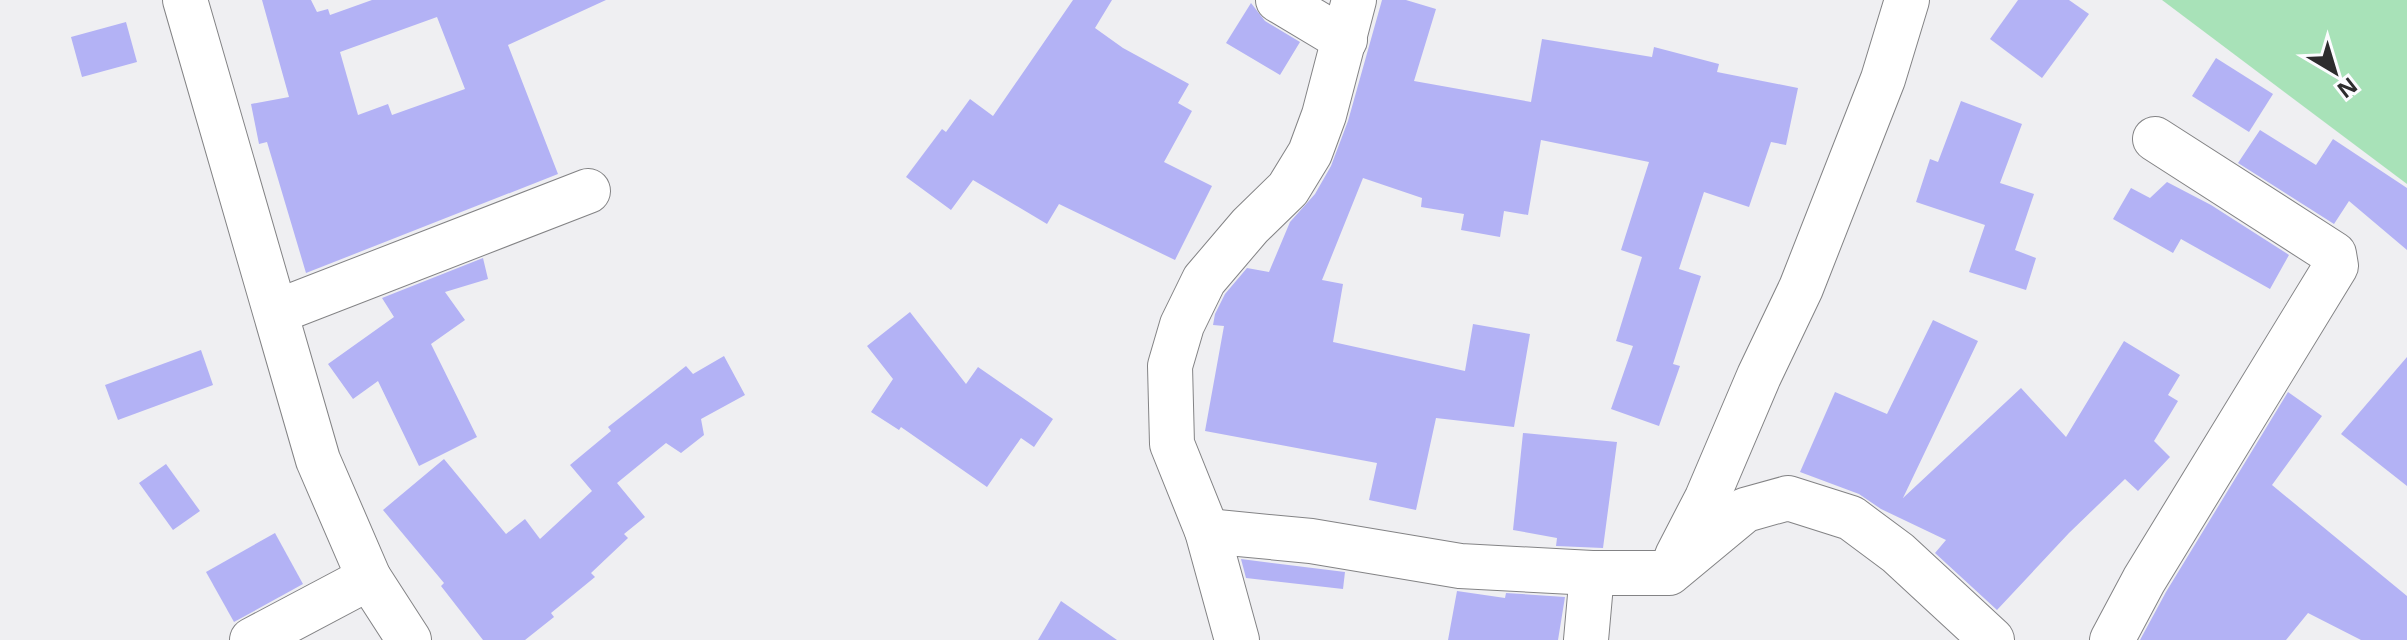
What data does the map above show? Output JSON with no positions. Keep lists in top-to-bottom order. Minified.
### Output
{"north":"bottom right"}
